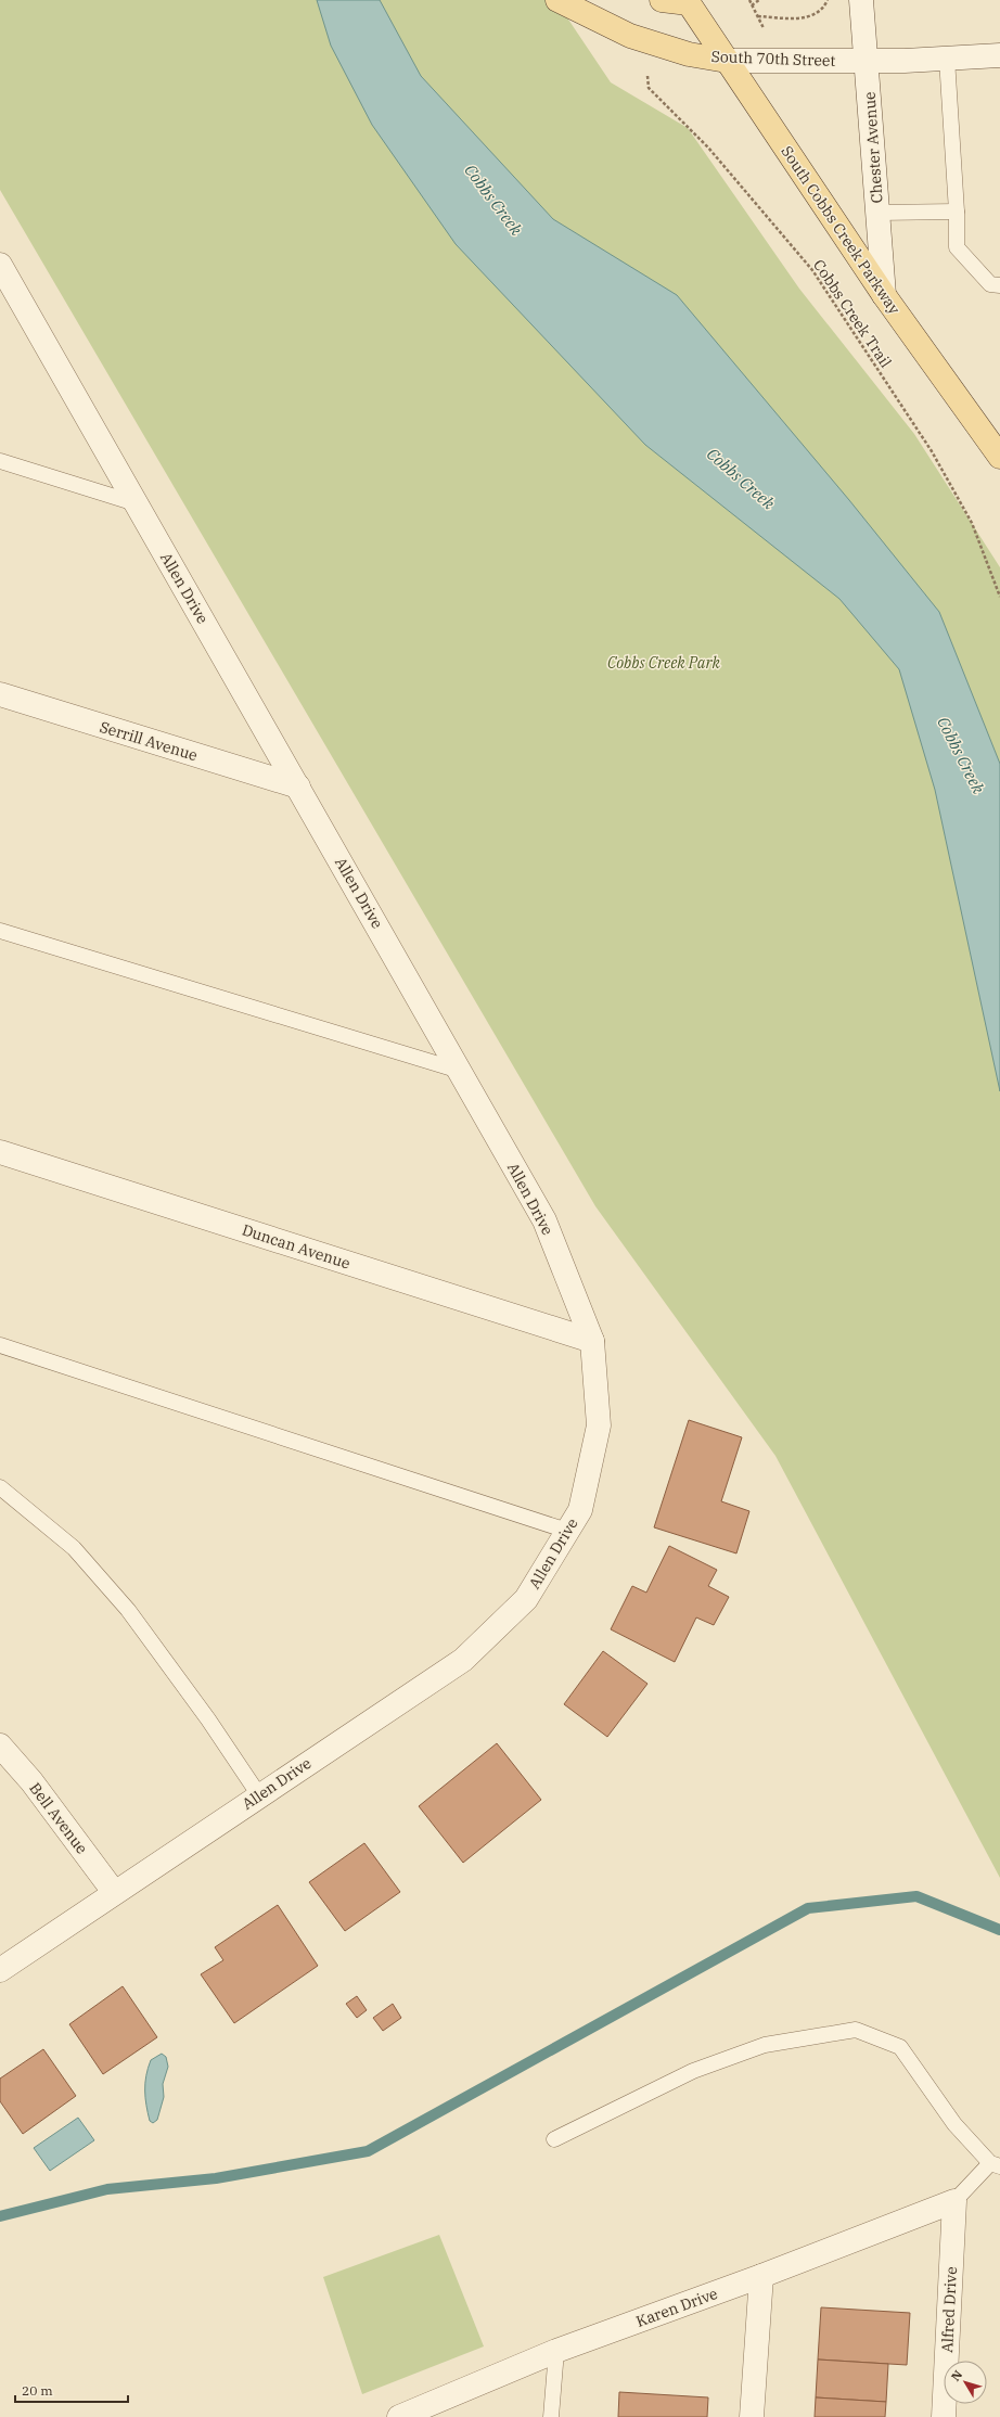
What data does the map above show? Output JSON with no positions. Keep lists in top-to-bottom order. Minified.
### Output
{"streets":{"main road":["South 70th Street","South Cobbs Creek Parkway"],"street":["Chester Avenue","Allen Drive","Serrill Avenue","Duncan Avenue","Bell Avenue","Karen Drive","Alfred Drive"],"path":["Cobbs Creek Trail"]},"crossings":[["South 70th Street","Chester Avenue"],["South 70th Street","South Cobbs Creek Parkway"],["Chester Avenue","South Cobbs Creek Parkway"],["Allen Drive","Serrill Avenue"],["Allen Drive","Duncan Avenue"],["Allen Drive","Bell Avenue"],["Karen Drive","Alfred Drive"]],"water":["Cobbs Creek"],"parks":["Cobbs Creek Park"],"scale_bar":"20 m","north":"top left"}
